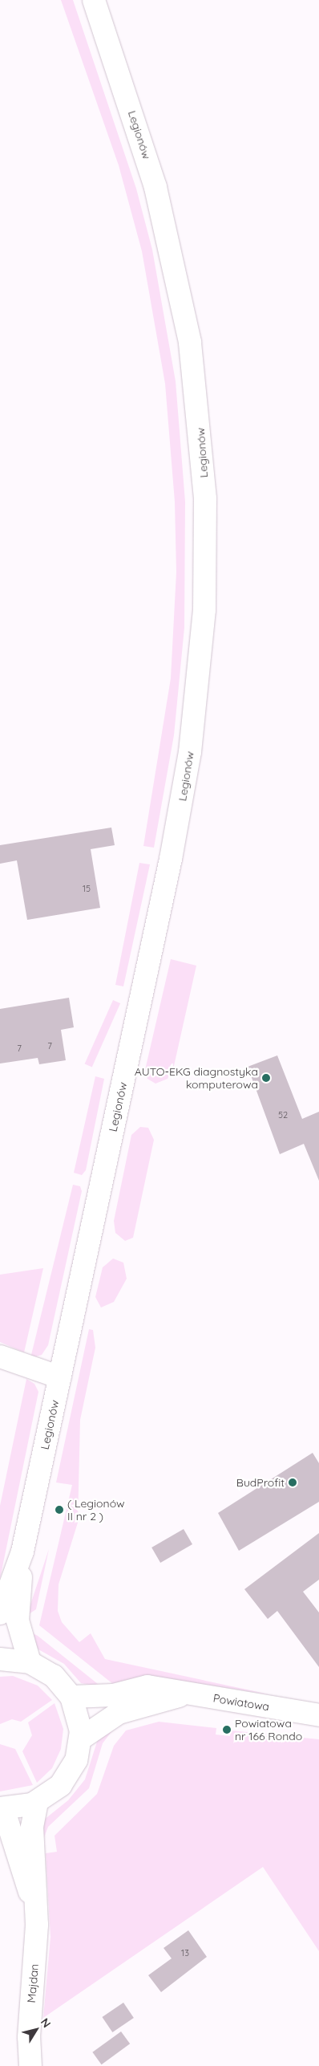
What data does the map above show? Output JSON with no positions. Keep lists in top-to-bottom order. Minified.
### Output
{"streets":{"main road":["Legionów","Powiatowa","Majdan"]},"places":["AUTO-EKG diagnostyka komputerowa","BudProfit","( Legionów II nr 2 )","Powiatowa nr 166 Rondo"],"house_numbers":["15","7","7","52","13"],"north":"top right"}
